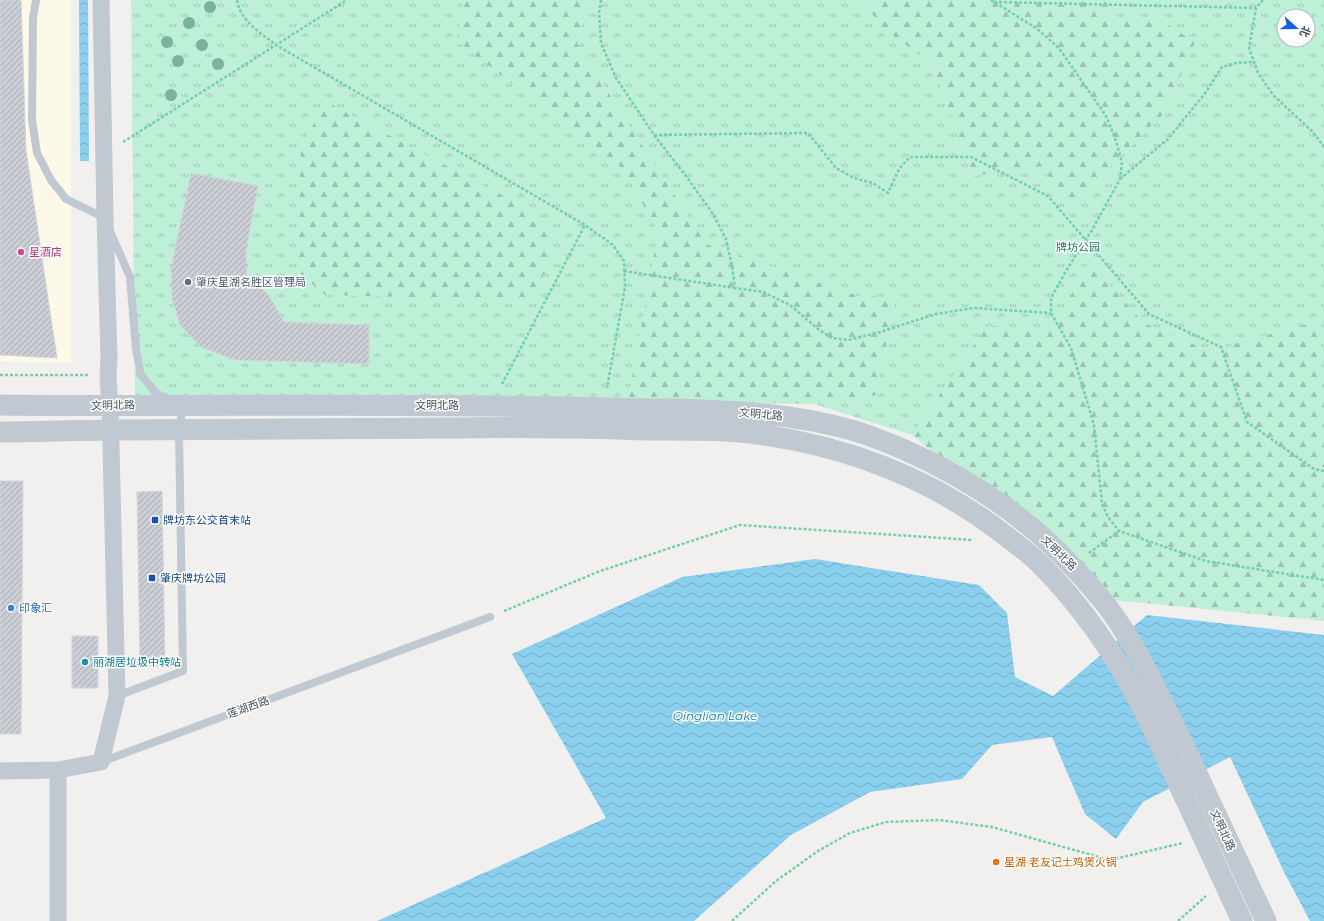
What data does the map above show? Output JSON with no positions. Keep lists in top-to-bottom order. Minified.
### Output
{"streets":{"street":["文明北路","莲湖西路"]},"water":["Qinglian Lake"],"parks":["牌坊公园"],"places":{"other":["星酒店","肇庆星湖名胜区管理局","印象汇","丽湖居垃圾中转站","星湖·老友记土鸡煲火锅"],"transit":["牌坊东公交首末站","肇庆牌坊公园"]},"north":"right"}
